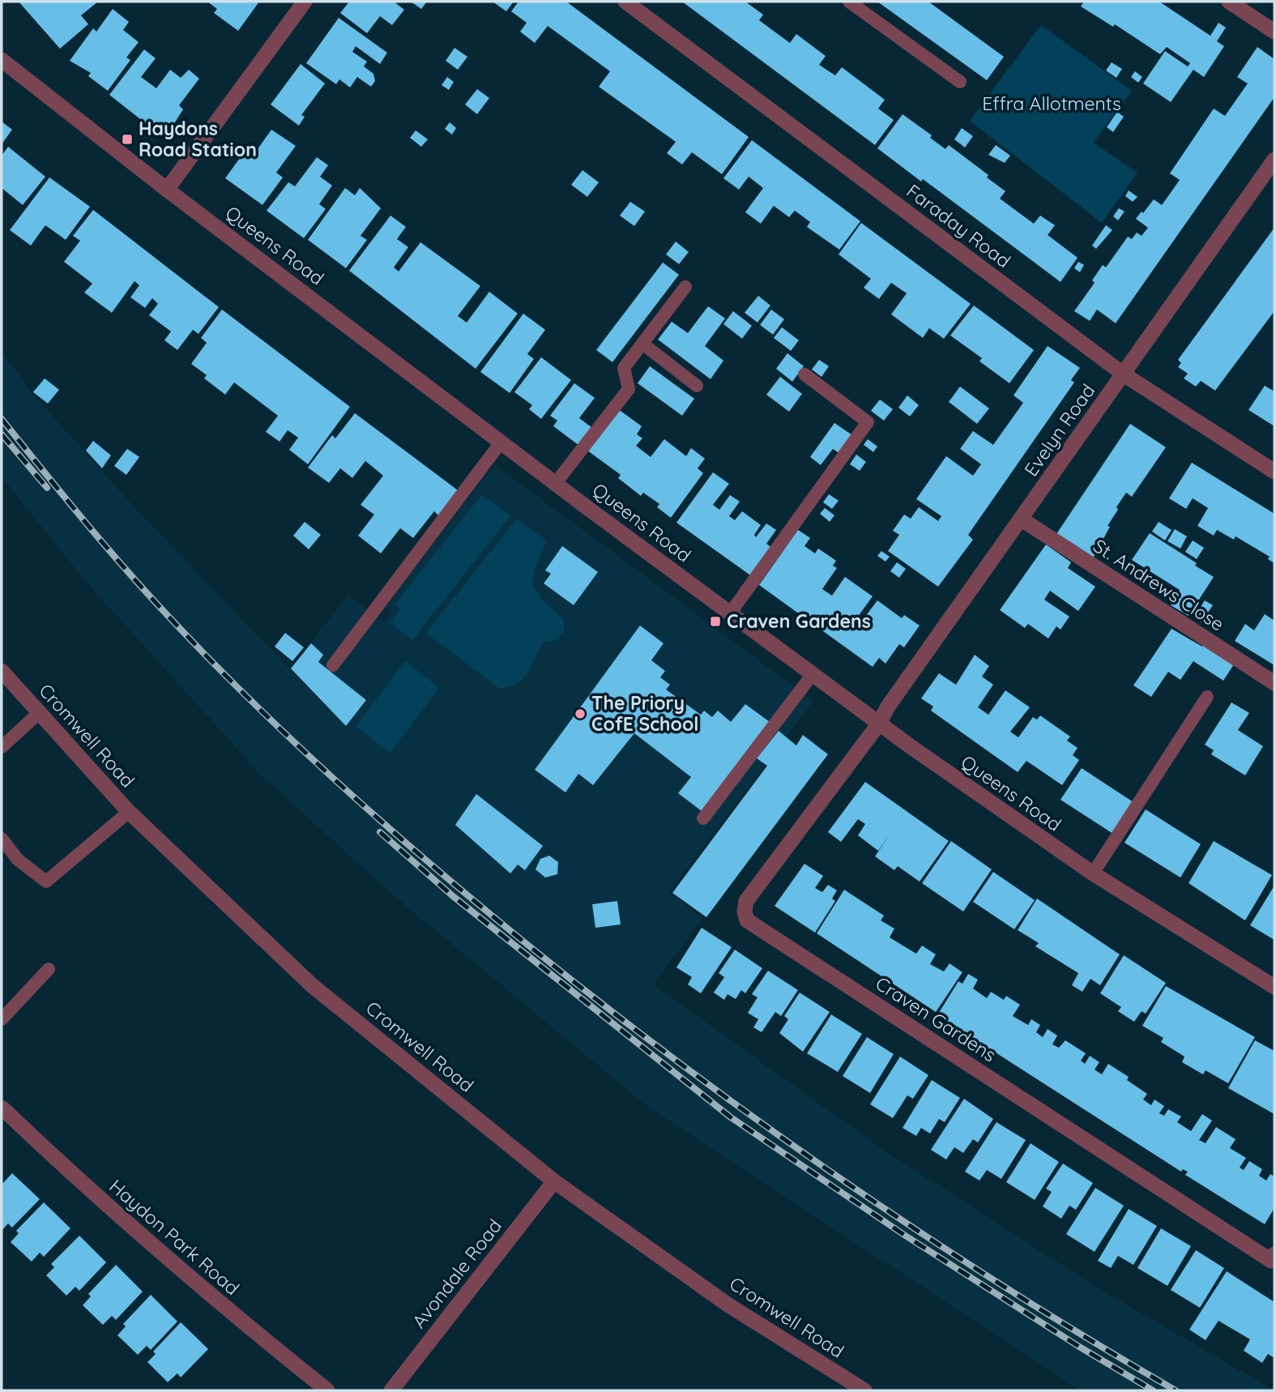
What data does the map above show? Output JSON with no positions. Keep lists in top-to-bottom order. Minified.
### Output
{"streets":{"street":["Faraday Road","Queens Road","Evelyn Road","St. Andrews Close","Cromwell Road","Craven Gardens","Haydon Park Road","Avondale Road"]},"crossings":[["Faraday Road","Evelyn Road"],["Queens Road","Evelyn Road"],["Queens Road","Craven Gardens"],["Evelyn Road","St. Andrews Close"],["Evelyn Road","Craven Gardens"],["Cromwell Road","Avondale Road"]],"parks":["Effra Allotments"],"places":{"transit":["Haydons Road Station","Craven Gardens"],"other":["The Priory CofE School"]}}
